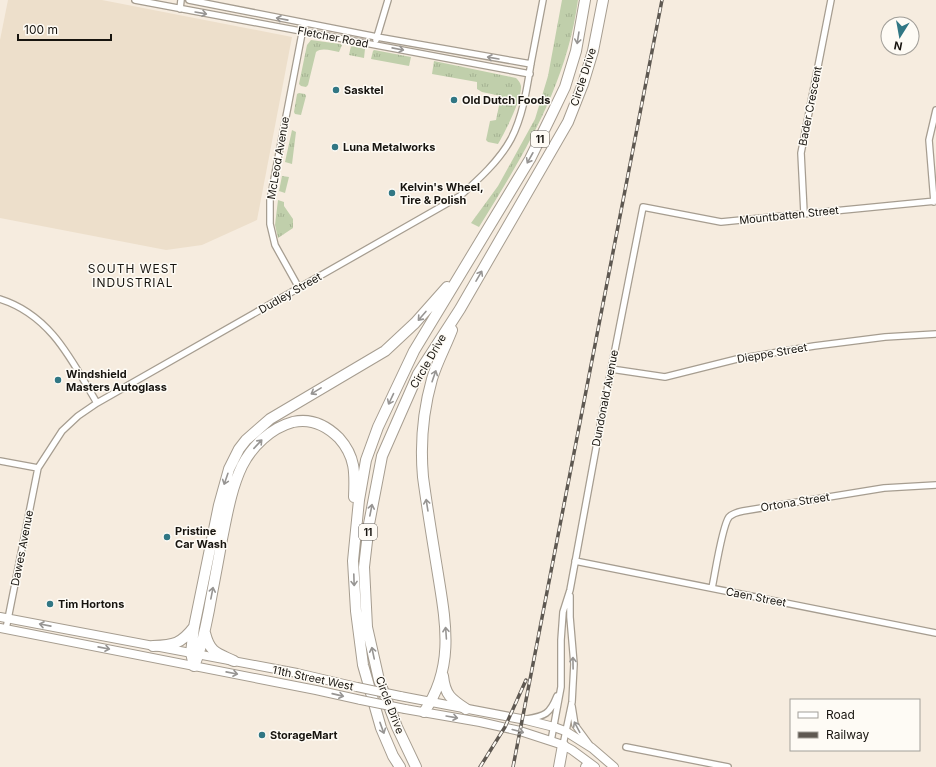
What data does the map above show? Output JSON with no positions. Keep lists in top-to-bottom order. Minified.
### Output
{"streets":{"highway":["Circle Drive","11"],"main road":["11th Street West"],"street":["Fletcher Road","Bader Crescent","McLeod Avenue","Mountbatten Street","Dudley Street","Dieppe Street","Dundonald Avenue","Ortona Street","Dawes Avenue","Caen Street"]},"crossings":[["Fletcher Road","McLeod Avenue"],["Fletcher Road","Dudley Street"],["Bader Crescent","Mountbatten Street"],["McLeod Avenue","Dudley Street"],["Mountbatten Street","Dundonald Avenue"],["Dudley Street","Dawes Avenue"],["Dieppe Street","Dundonald Avenue"],["Dundonald Avenue","Caen Street"],["Dundonald Avenue","11th Street West"],["Ortona Street","Caen Street"],["Dawes Avenue","11th Street West"]],"districts":["SOUTH WEST INDUSTRIAL"],"places":["Sasktel","Old Dutch Foods","Luna Metalworks","Kelvin's Wheel, Tire & Polish","Windshield Masters Autoglass","Pristine Car Wash","Tim Hortons","StorageMart"],"legend":["Road","Railway"],"scale_bar":"100 m","north":"bottom"}
